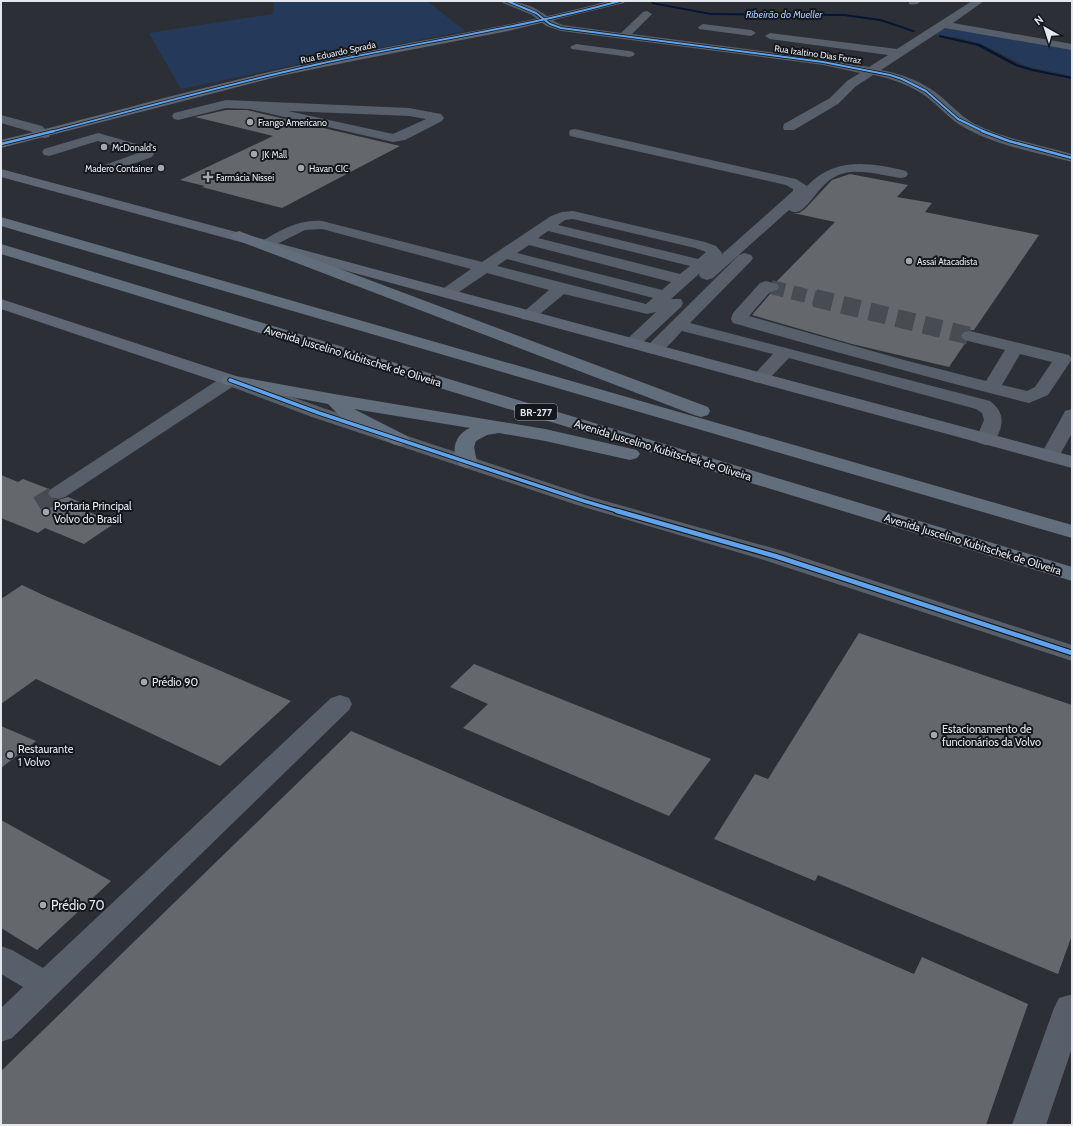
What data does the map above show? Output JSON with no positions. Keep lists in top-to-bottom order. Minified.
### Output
{"streets":{"highway":["Avenida Juscelino Kubitschek de Oliveira","BR-277"],"main road":["Rua Eduardo Sprada"],"street":["Rua Izaltino Dias Ferraz"]},"crossings":[["Rua Eduardo Sprada","Rua Izaltino Dias Ferraz"]],"water":["Ribeirão do Mueller"],"places":{"other":["Frango Americano","McDonald's","JK Mall","Madero Container","Havan CIC","Assaí Atacadista","Portaria Principal Volvo do Brasil","Prédio 90","Estacionamento de funcionários da Volvo","Restaurante 1 Volvo","Prédio 70"],"health":["Farmácia Nissei"]},"north":"top left"}
